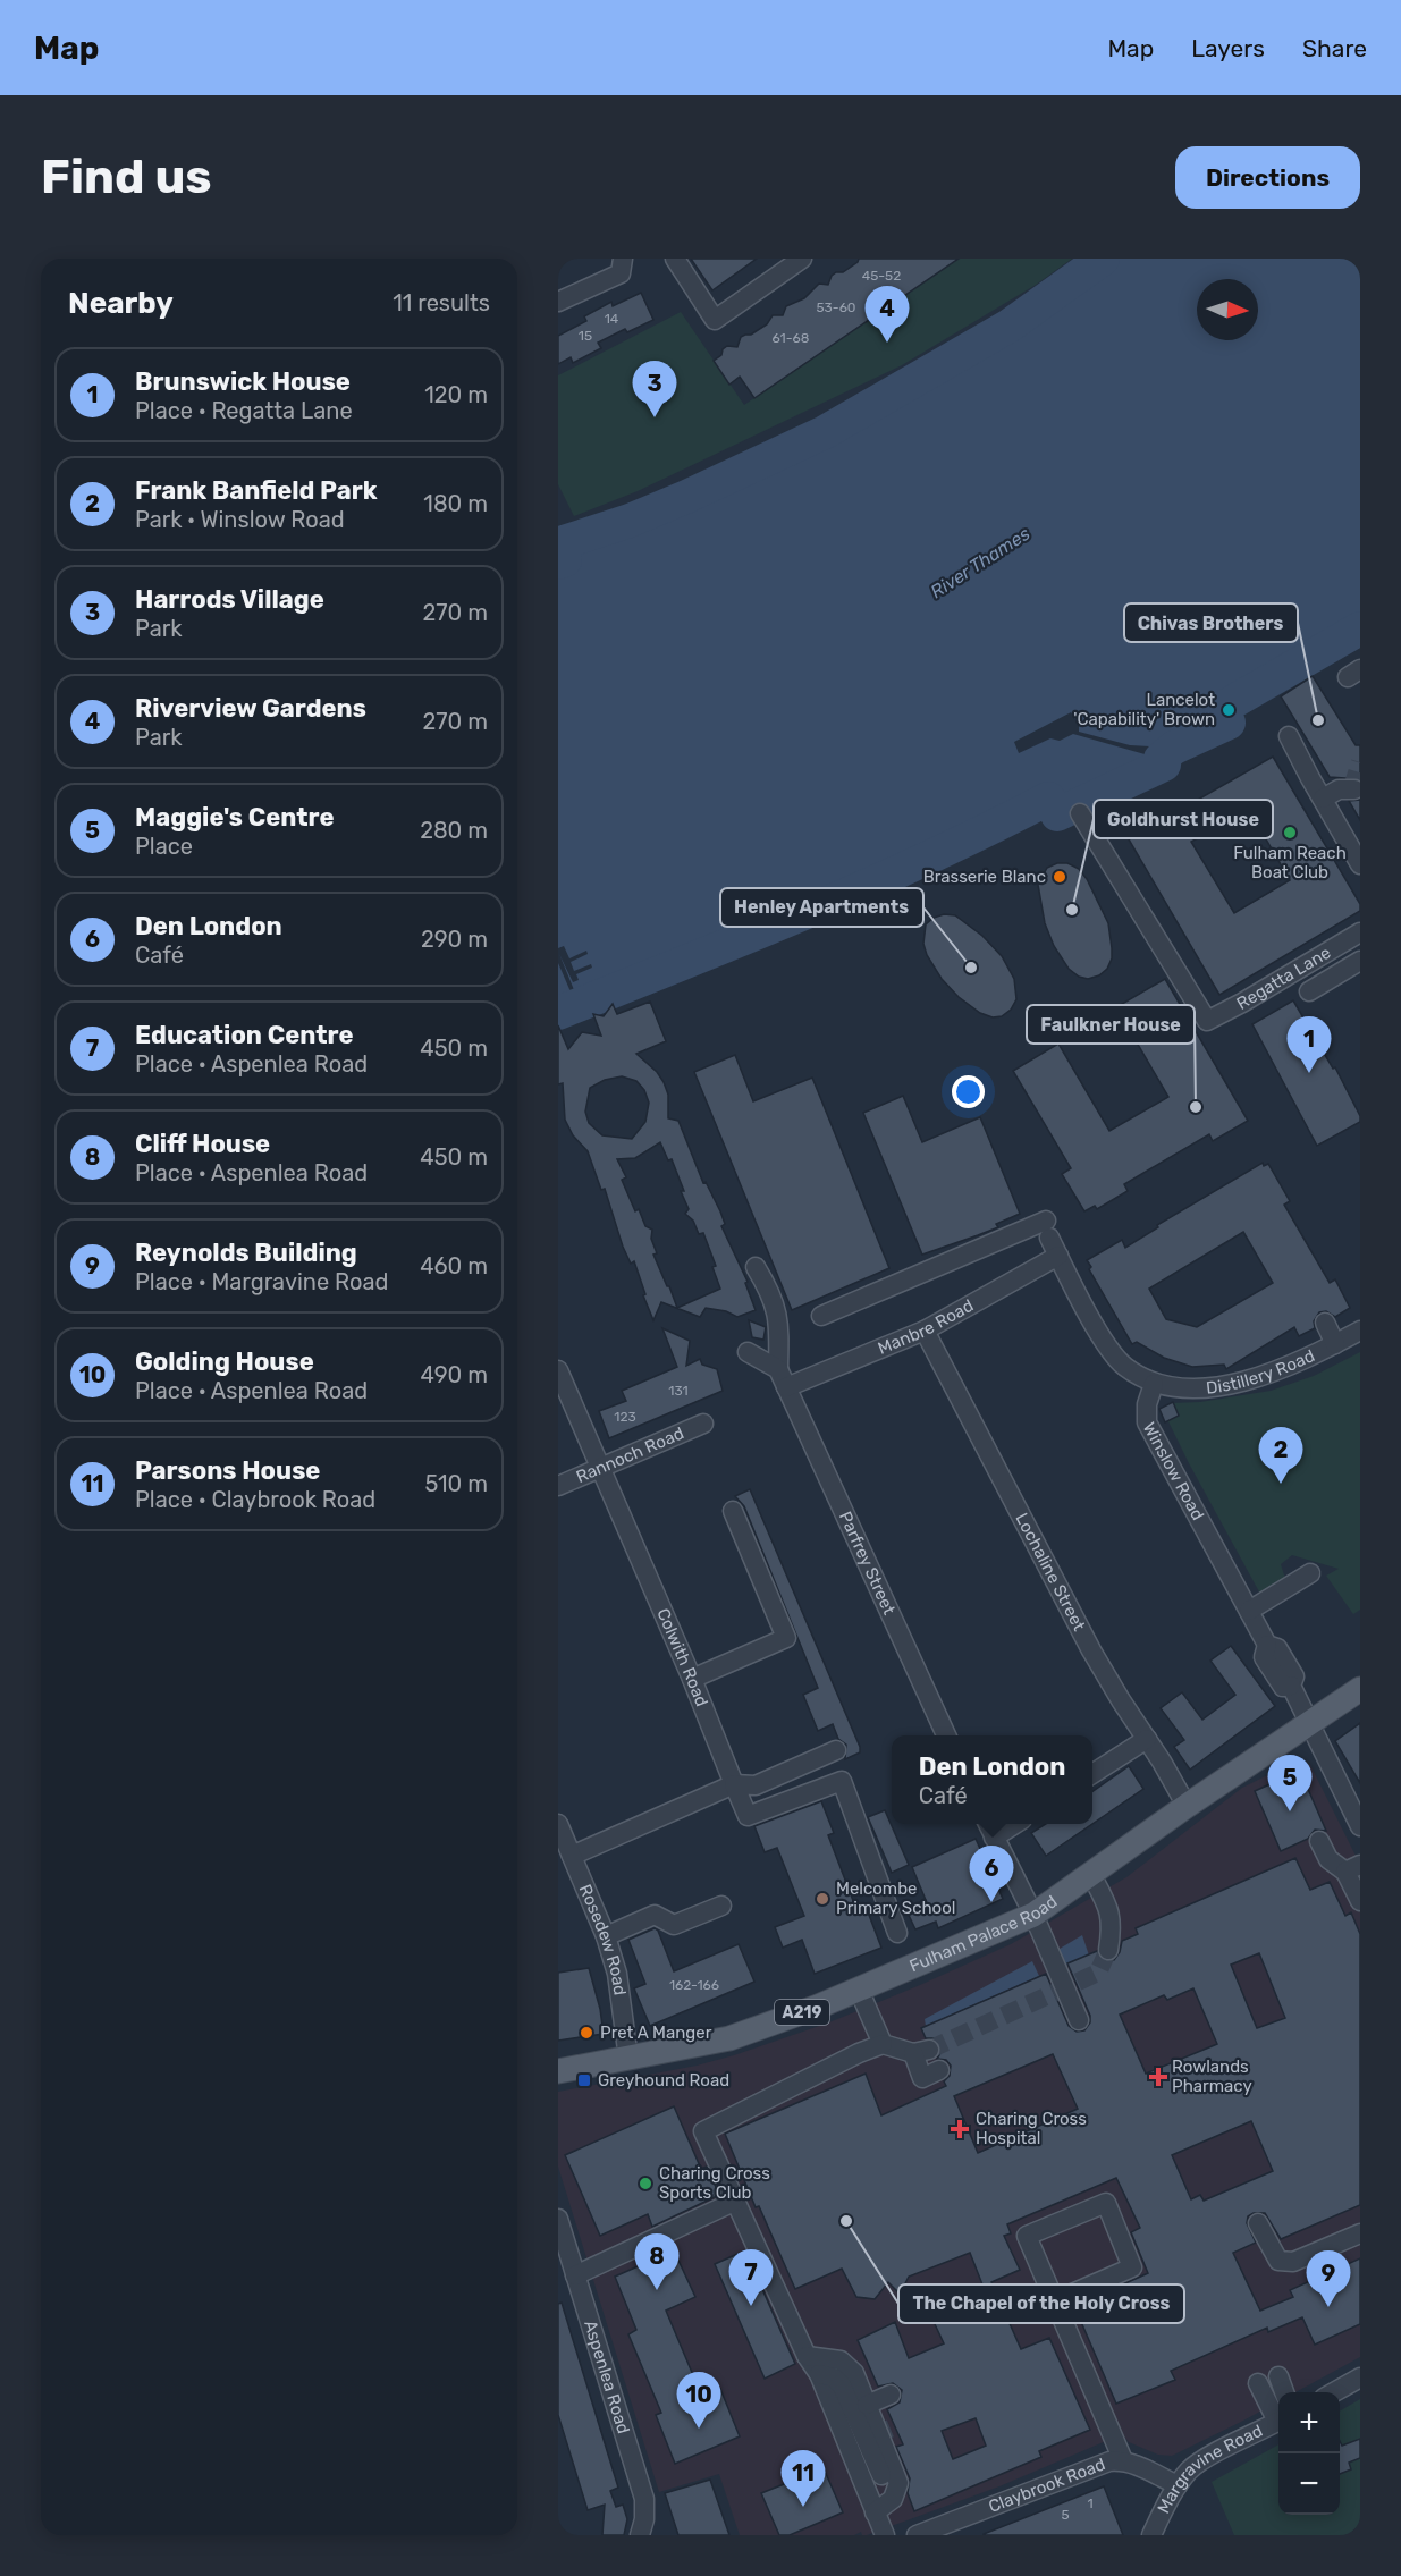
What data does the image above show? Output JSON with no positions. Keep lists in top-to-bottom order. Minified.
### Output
{"streets":{"main road":["Fulham Palace Road","A219"],"street":["Regatta Lane","Manbre Road","Distillery Road","Rannoch Road","Winslow Road","Parfrey Street","Lochaline Street","Colwith Road","Rosedew Road","Aspenlea Road","Margravine Road","Claybrook Road"]},"crossings":[["Manbre Road","Parfrey Street"],["Manbre Road","Lochaline Street"],["Distillery Road","Winslow Road"],["Rannoch Road","Colwith Road"],["Winslow Road","Fulham Palace Road"],["Lochaline Street","Fulham Palace Road"],["Fulham Palace Road","Rosedew Road"],["Margravine Road","Claybrook Road"]],"water":["River Thames"],"places":{"other":["Lancelot 'Capability' Brown","Chivas Brothers","Fulham Reach Boat Club","Brasserie Blanc","Goldhurst House","Henley Apartments","Faulkner House","Melcombe Primary School","Pret A Manger","Charing Cross Sports Club","The Chapel of the Holy Cross"],"health":["Rowlands Pharmacy","Charing Cross Hospital"],"transit":["Greyhound Road"]},"house_numbers":["45-52","53-60","14","15","61-68","131","123","162-166","1","5"],"north":"right","page":{"header":"Map","nav":["Map","Layers","Share"],"buttons":"Directions","title":"Find us","heading":["Nearby","11 results"],"pins":["4","3","1","2","5","6","8","7","9","10","11"],"list":[{"mark":"1","name":"Brunswick House","note":"Place · Regatta Lane","value":"120 m"},{"mark":"2","name":"Frank Banfield Park","note":"Park · Winslow Road","value":"180 m"},{"mark":"3","name":"Harrods Village","note":"Park","value":"270 m"},{"mark":"4","name":"Riverview Gardens","note":"Park","value":"270 m"},{"mark":"5","name":"Maggie's Centre","note":"Place","value":"280 m"},{"mark":"6","name":"Den London","note":"Café","value":"290 m"},{"mark":"7","name":"Education Centre","note":"Place · Aspenlea Road","value":"450 m"},{"mark":"8","name":"Cliff House","note":"Place · Aspenlea Road","value":"450 m"},{"mark":"9","name":"Reynolds Building","note":"Place · Margravine Road","value":"460 m"},{"mark":"10","name":"Golding House","note":"Place · Aspenlea Road","value":"490 m"},{"mark":"11","name":"Parsons House","note":"Place · Claybrook Road","value":"510 m"}],"popup":["Den London","Café"],"map_buttons":["+","−"]}}
